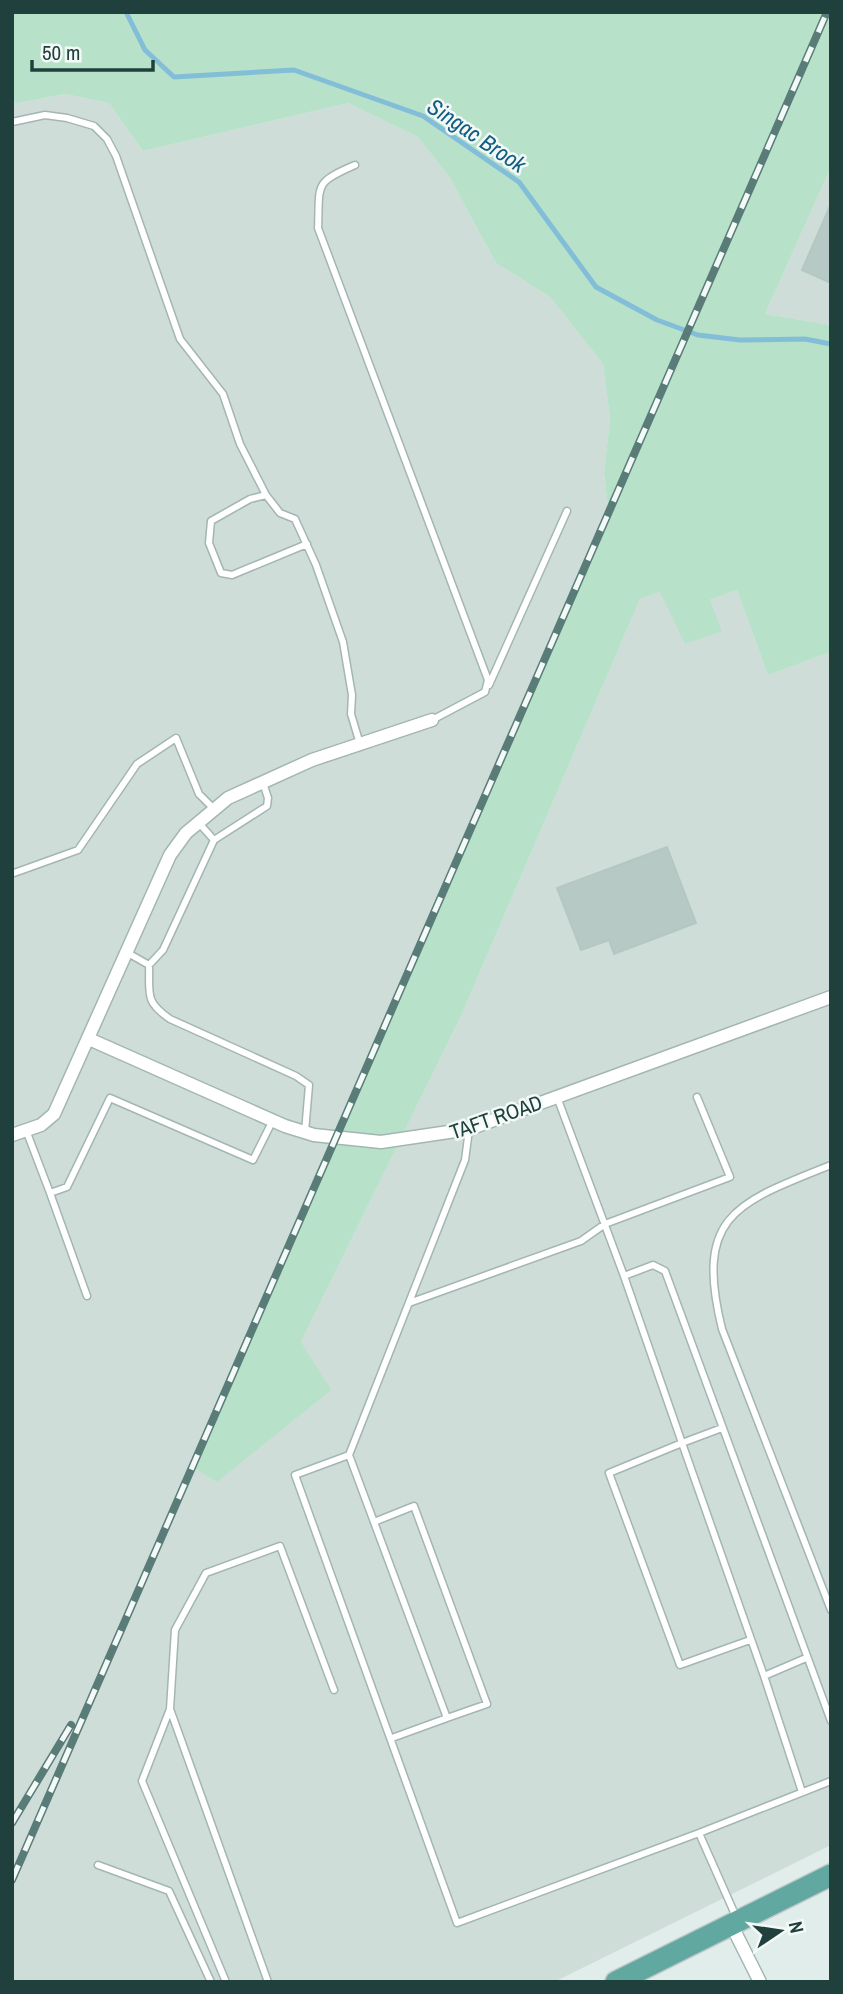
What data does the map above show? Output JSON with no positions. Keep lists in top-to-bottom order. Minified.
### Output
{"streets":{"street":["TAFT ROAD"]},"water":["Singac Brook"],"scale_bar":"50 m","north":"right"}
